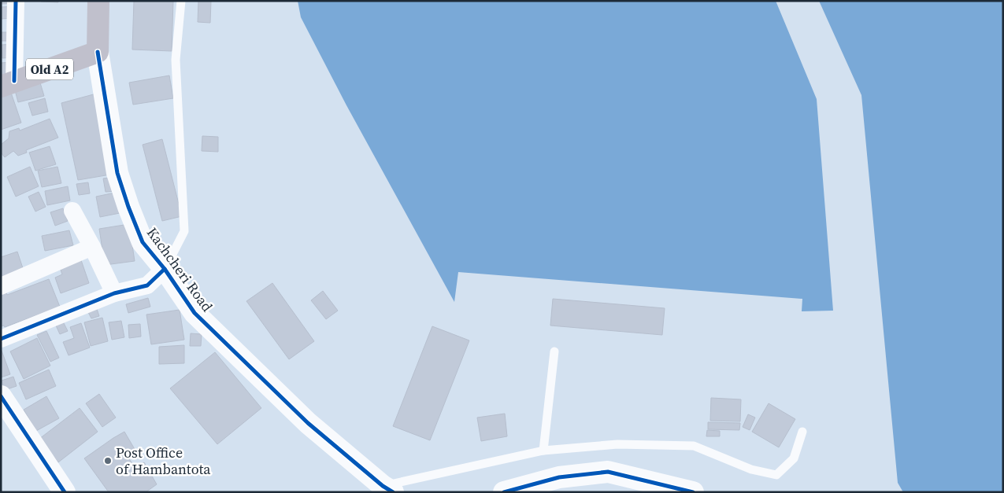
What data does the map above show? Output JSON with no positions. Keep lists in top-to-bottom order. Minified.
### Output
{"streets":{"highway":["Old A2"],"street":["Kachcheri Road"]},"crossings":[["Old A2","Kachcheri Road"]],"places":["Post Office of Hambantota"]}
